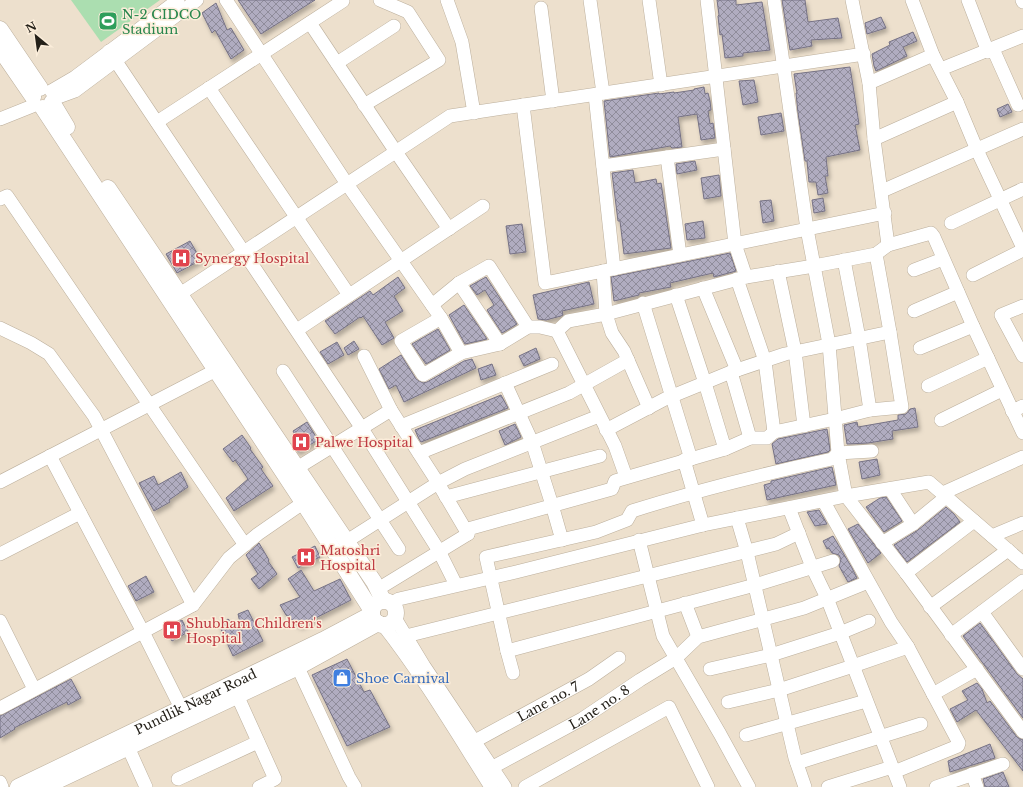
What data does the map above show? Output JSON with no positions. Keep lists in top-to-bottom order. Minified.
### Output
{"streets":{"main road":["Pundlik Nagar Road"],"street":["Lane no. 7","Lane no. 8"]},"places":{"sports":["N-2 CIDCO Stadium"],"hospital":["Synergy Hospital","Palwe Hospital","Matoshri Hospital","Shubham Children's Hospital"],"shop":["Shoe Carnival"]},"north":"top left"}
